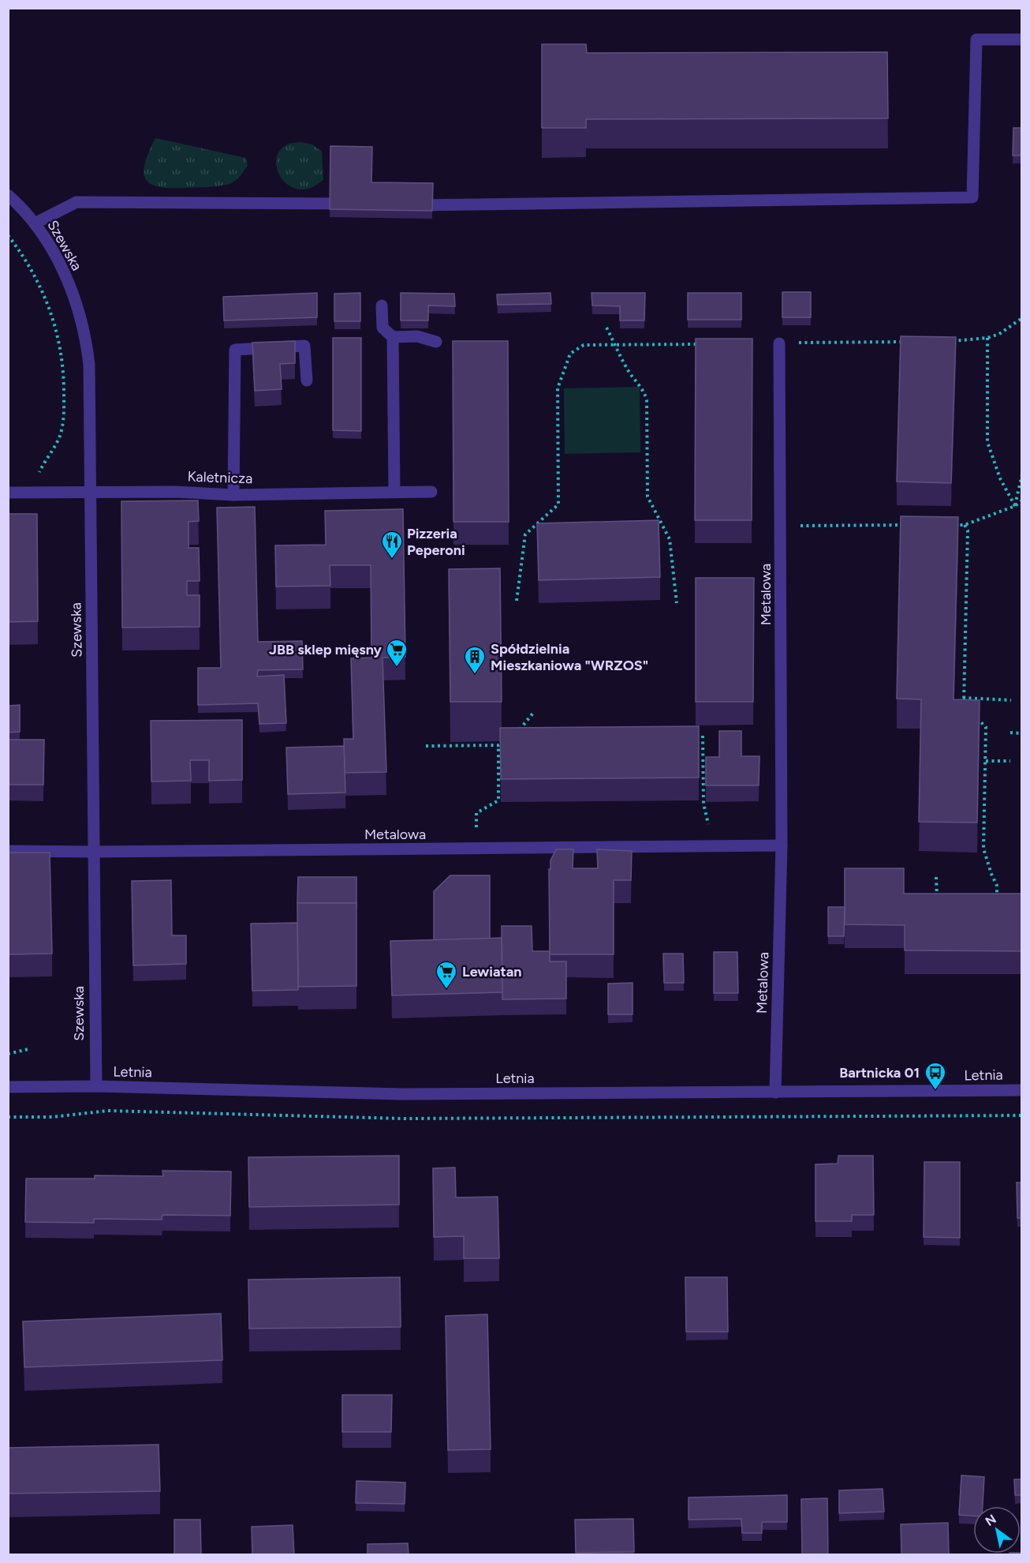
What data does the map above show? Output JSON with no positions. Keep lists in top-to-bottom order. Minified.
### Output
{"streets":{"street":["Szewska","Kaletnicza","Metalowa","Letnia"]},"crossings":[["Szewska","Kaletnicza"],["Szewska","Metalowa"],["Szewska","Letnia"],["Metalowa","Letnia"]],"places":{"restaurant":["Pizzeria Peperoni"],"supermarket":["JBB sklep mięsny","Lewiatan"],"building":["Spółdzielnia Mieszkaniowa \"WRZOS\""],"bus stop":["Bartnicka 01"]},"north":"top left"}
